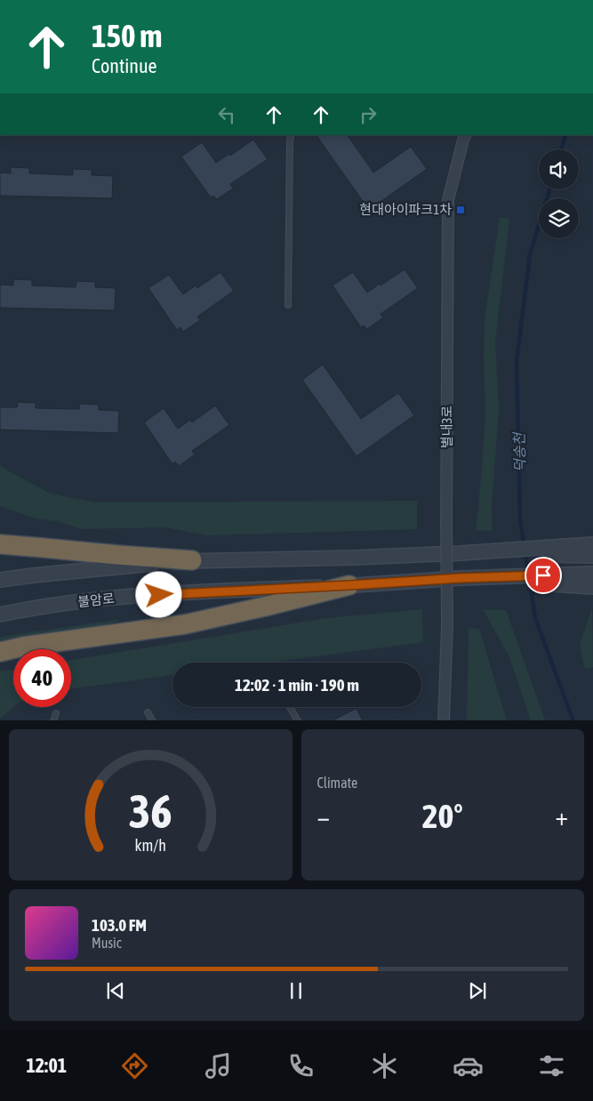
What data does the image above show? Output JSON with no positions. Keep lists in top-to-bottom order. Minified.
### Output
{"streets":{"street":["별내3로","불암로"]},"water":["덕송천"],"places":{"transit":["현대아이파크1차"]},"page":{"turn":["150 m","Continue"],"limit":"40","trip":"12:02 · 1 min · 190 m","tile":"Climate","heat":["−","20°","+"],"song":["103.0 FM","Music"],"tabs":"12:01","gauge":["36","km/h"]}}
